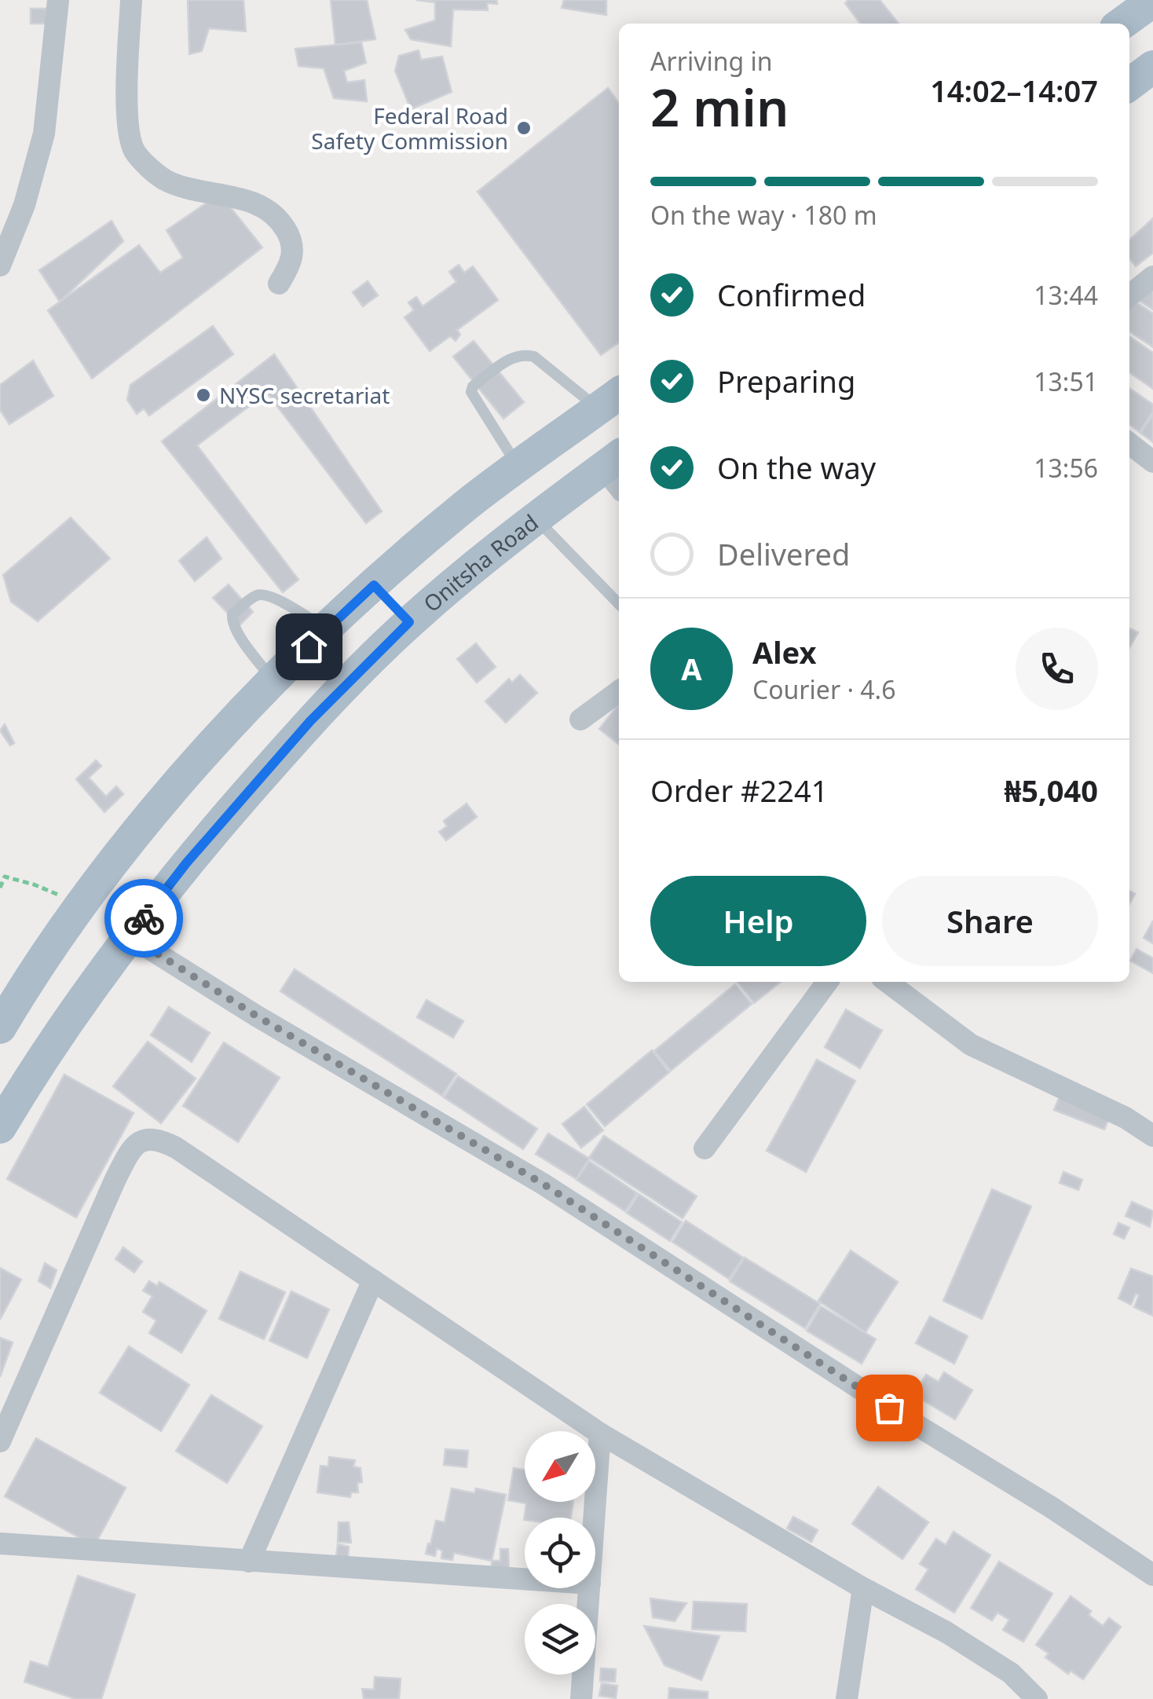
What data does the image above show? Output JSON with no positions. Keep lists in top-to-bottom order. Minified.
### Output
{"streets":{"main road":["Onitsha Road"]},"places":["Federal Road Safety Commission","NYSC secretariat"],"north":"bottom left","page":{"heading":["2 min","Arriving in","14:02–14:07"],"panel":["Alex","Courier · 4.6","Order #2241","₦5,040"],"bar":"On the way · 180 m","list":[["Confirmed","13:44"],["Preparing","13:51"],["On the way","13:56"],"Delivered"],"round":"A","buttons":["Help","Share"]}}
